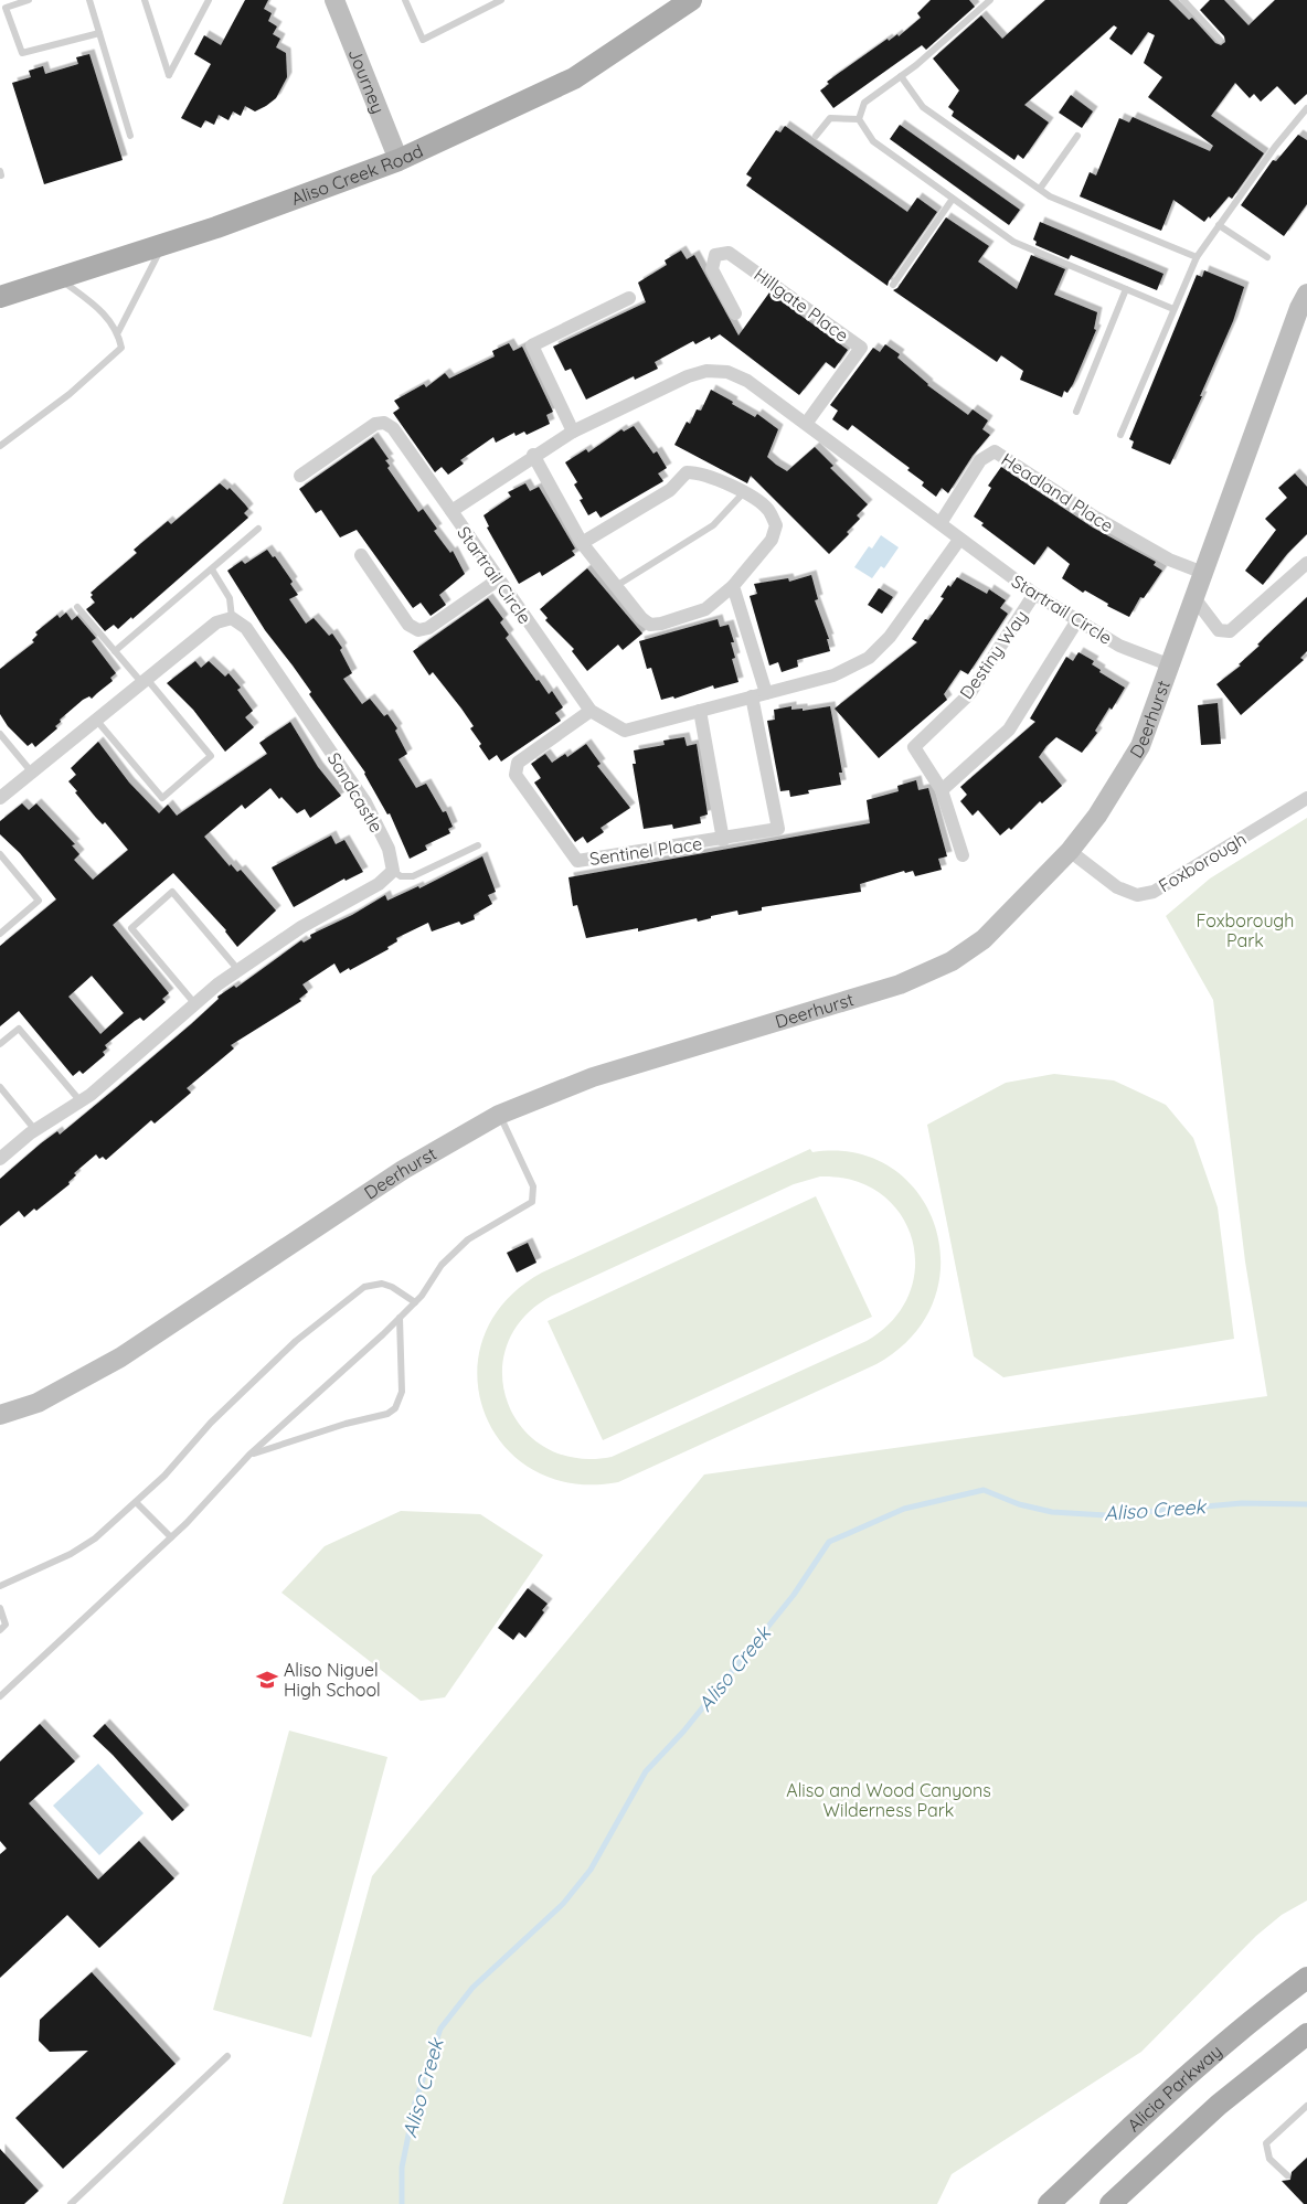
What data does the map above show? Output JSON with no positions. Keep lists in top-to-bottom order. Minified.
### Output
{"streets":{"main road":["Aliso Creek Road","Alicia Parkway"],"street":["Journey","Hillgate Place","Headland Place","Startrail Circle","Destiny Way","Deerhurst","Sandcastle","Sentinel Place","Foxborough"]},"crossings":[["Journey","Aliso Creek Road"],["Hillgate Place","Startrail Circle"],["Headland Place","Startrail Circle"],["Headland Place","Deerhurst"],["Startrail Circle","Destiny Way"],["Startrail Circle","Deerhurst"],["Startrail Circle","Sentinel Place"],["Deerhurst","Foxborough"]],"water":["Aliso Creek"],"parks":["Foxborough Park","Aliso and Wood Canyons Wilderness Park"],"places":{"school or university":["Aliso Niguel High School"]}}
